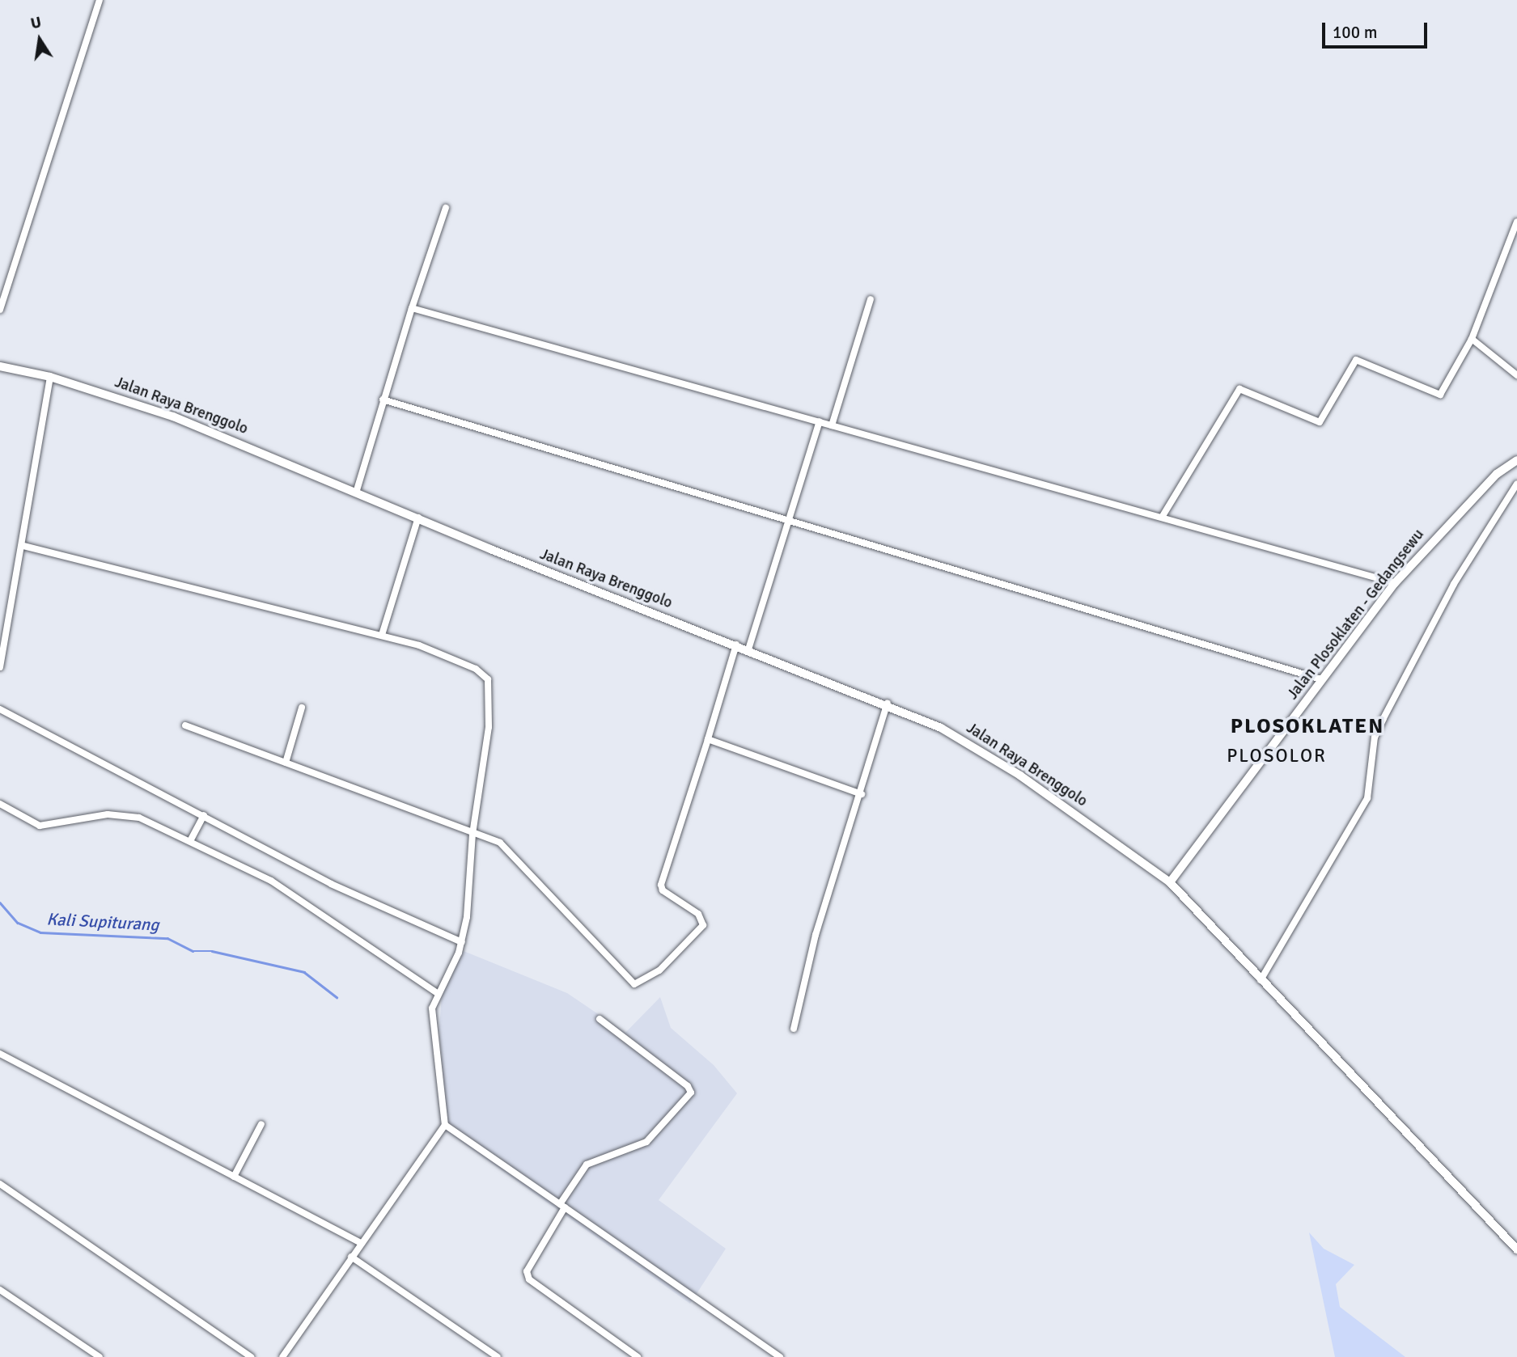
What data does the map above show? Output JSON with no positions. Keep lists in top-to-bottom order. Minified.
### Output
{"streets":{"main road":["Jalan Raya Brenggolo","Jalan Plosoklaten - Gedangsewu"]},"crossings":[["Jalan Raya Brenggolo","Jalan Plosoklaten - Gedangsewu"]],"districts":["PLOSOKLATEN","PLOSOLOR"],"water":["Kali Supiturang"],"scale_bar":"100 m","north":"top"}
